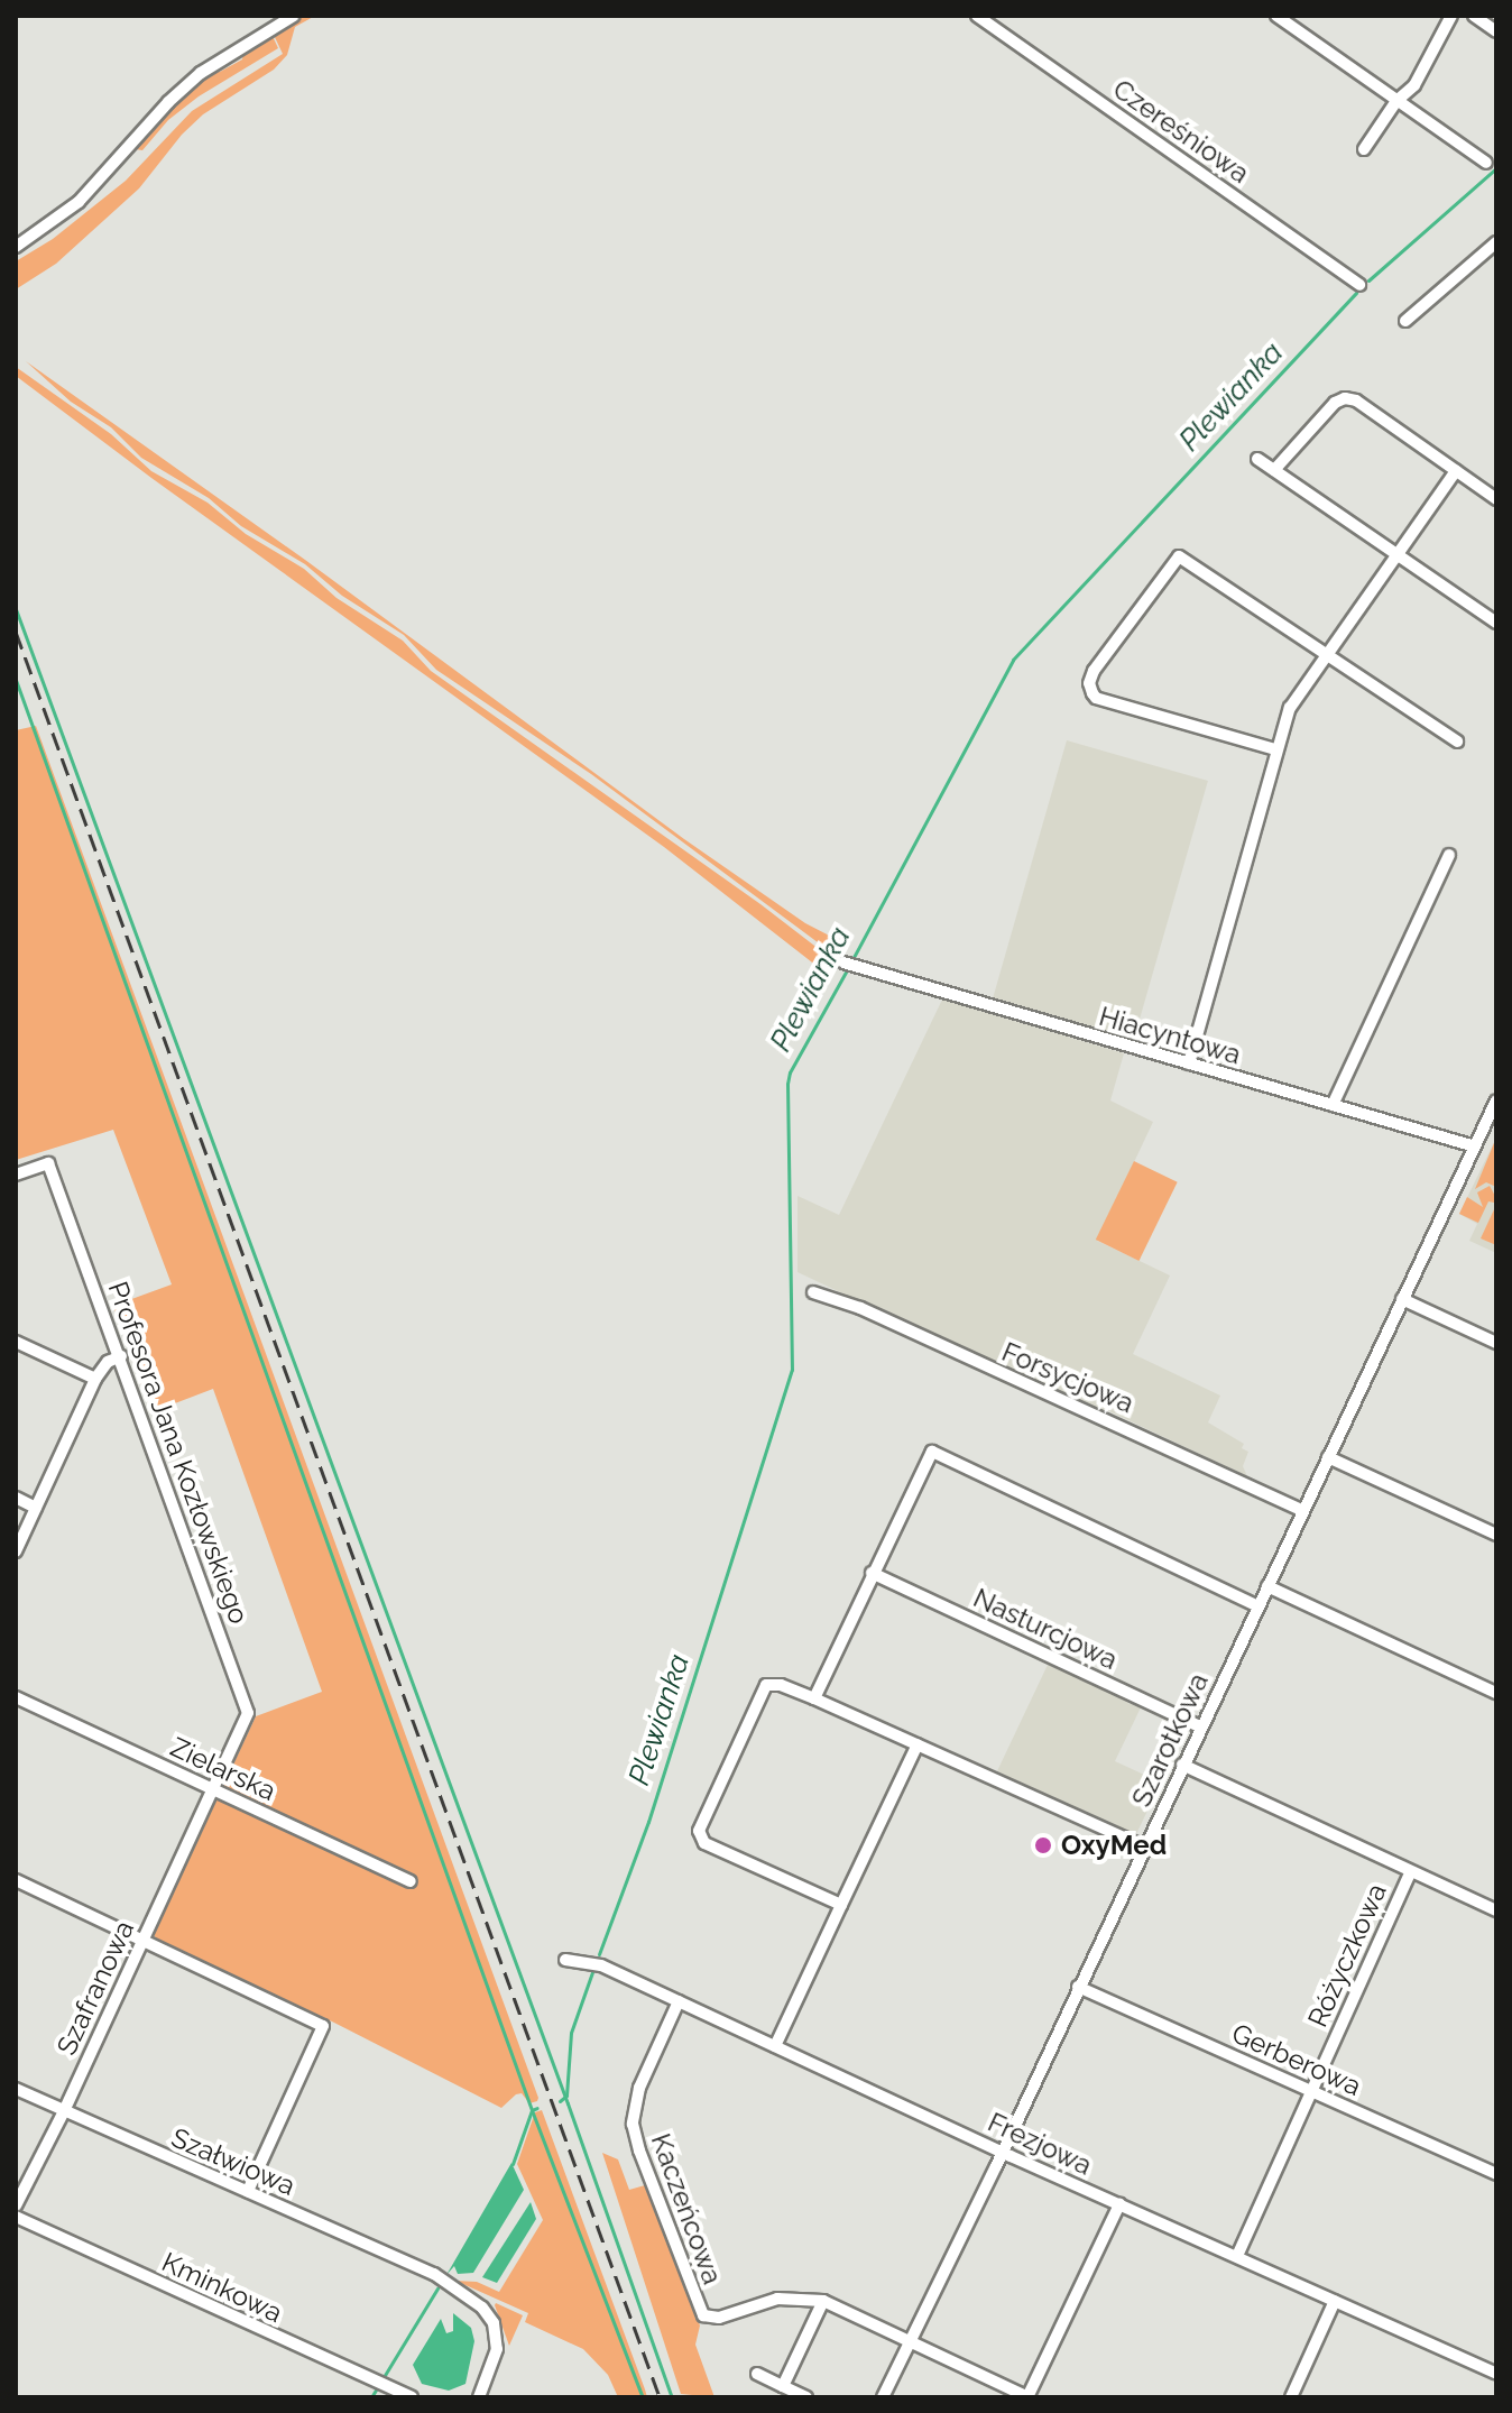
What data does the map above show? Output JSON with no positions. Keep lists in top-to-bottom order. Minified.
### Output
{"streets":{"street":["Czereśniowa","Hiacyntowa","Forsycjowa","Profesora Jana Kozłowskiego","Nasturcjowa","Szarotkowa","Zielarska","Różyczkowa","Szafranowa","Gerberowa","Frezjowa","Szałwiowa","Kaczeńcowa","Kminkowa"]},"crossings":[["Hiacyntowa","Szarotkowa"],["Forsycjowa","Szarotkowa"],["Profesora Jana Kozłowskiego","Zielarska"],["Profesora Jana Kozłowskiego","Szafranowa"],["Nasturcjowa","Szarotkowa"],["Szarotkowa","Gerberowa"],["Szarotkowa","Frezjowa"],["Szarotkowa","Kaczeńcowa"],["Zielarska","Szafranowa"],["Różyczkowa","Gerberowa"],["Różyczkowa","Frezjowa"],["Szafranowa","Szałwiowa"],["Frezjowa","Kaczeńcowa"]],"water":["Plewianka"],"places":["OxyMed"]}
